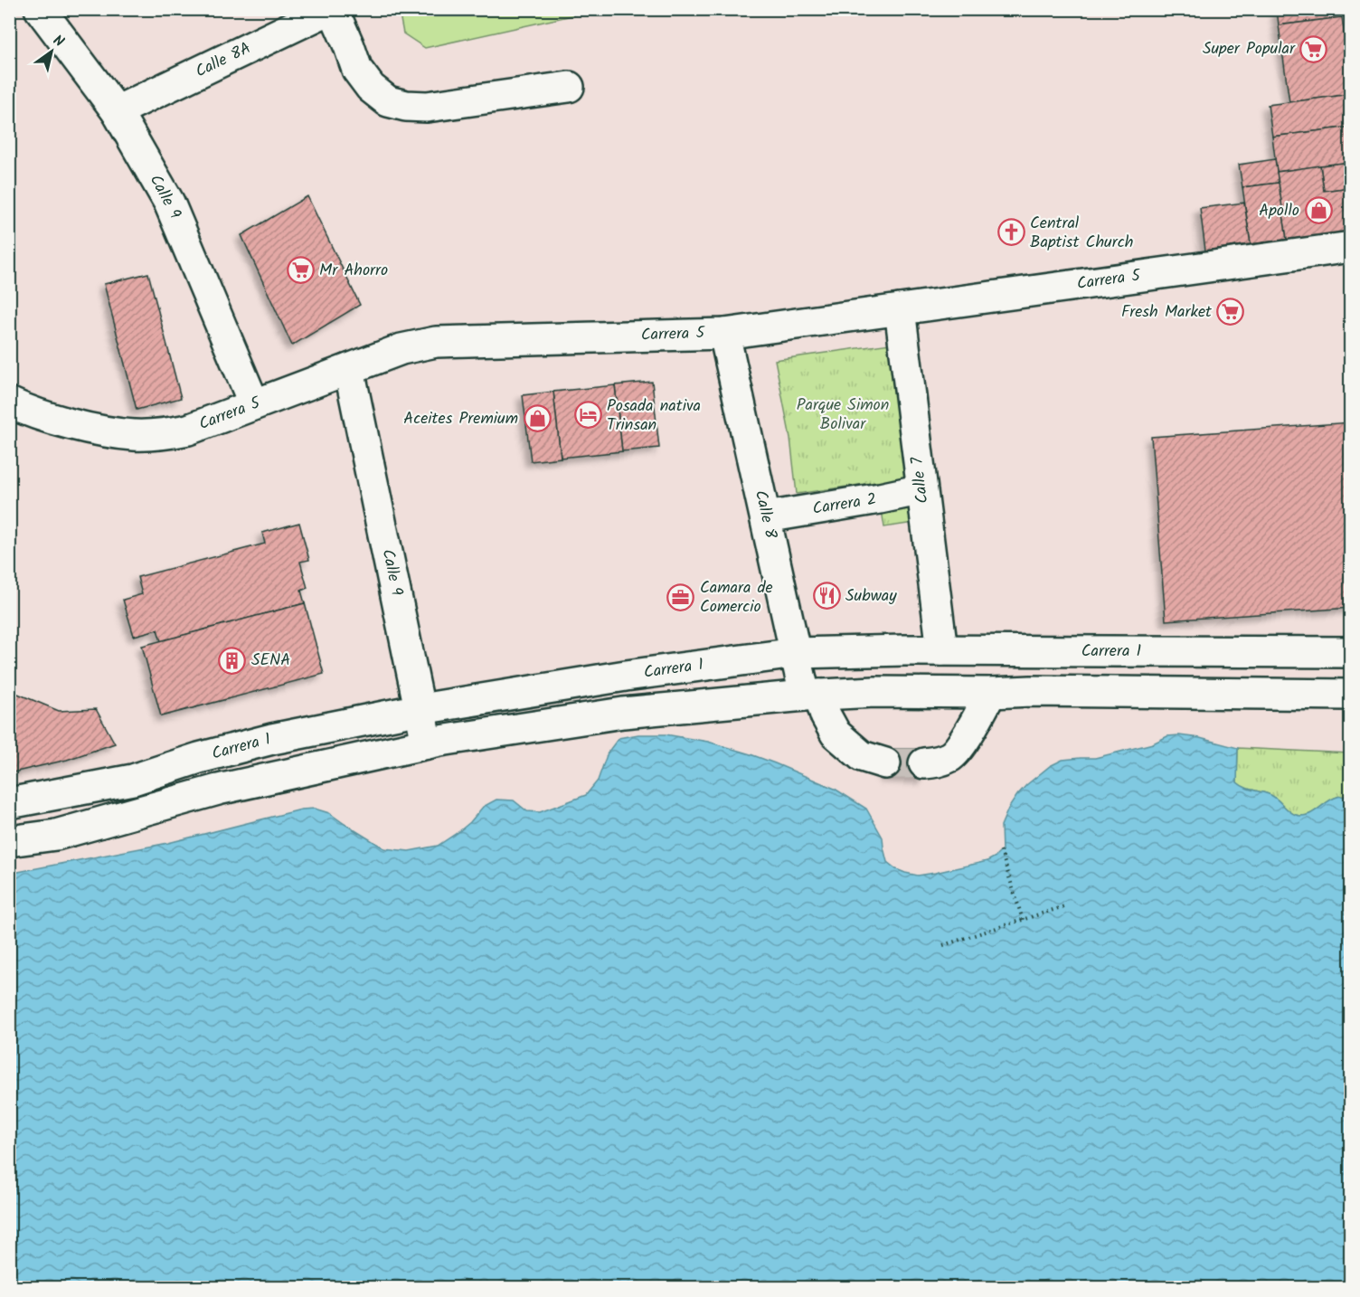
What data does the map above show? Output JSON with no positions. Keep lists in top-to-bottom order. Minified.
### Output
{"streets":{"main road":["Calle 8A","Calle 9","Carrera 5","Calle 7","Carrera 2","Calle 8","Carrera 1"]},"crossings":[["Calle 8A","Calle 9"],["Calle 9","Carrera 5"],["Calle 9","Carrera 1"],["Carrera 5","Calle 7"],["Carrera 5","Calle 8"],["Calle 7","Carrera 2"],["Calle 7","Carrera 1"],["Carrera 2","Calle 8"],["Calle 8","Carrera 1"]],"parks":["Parque Simon Bolivar"],"places":{"supermarket":["Super Popular","Mr Ahorro","Fresh Market"],"shop":["Apollo","Aceites Premium"],"church":["Central Baptist Church"],"hotel":["Posada nativa Trinsan"],"restaurant":["Subway"],"office":["Camara de Comercio"],"building":["SENA"]},"north":"top right"}
